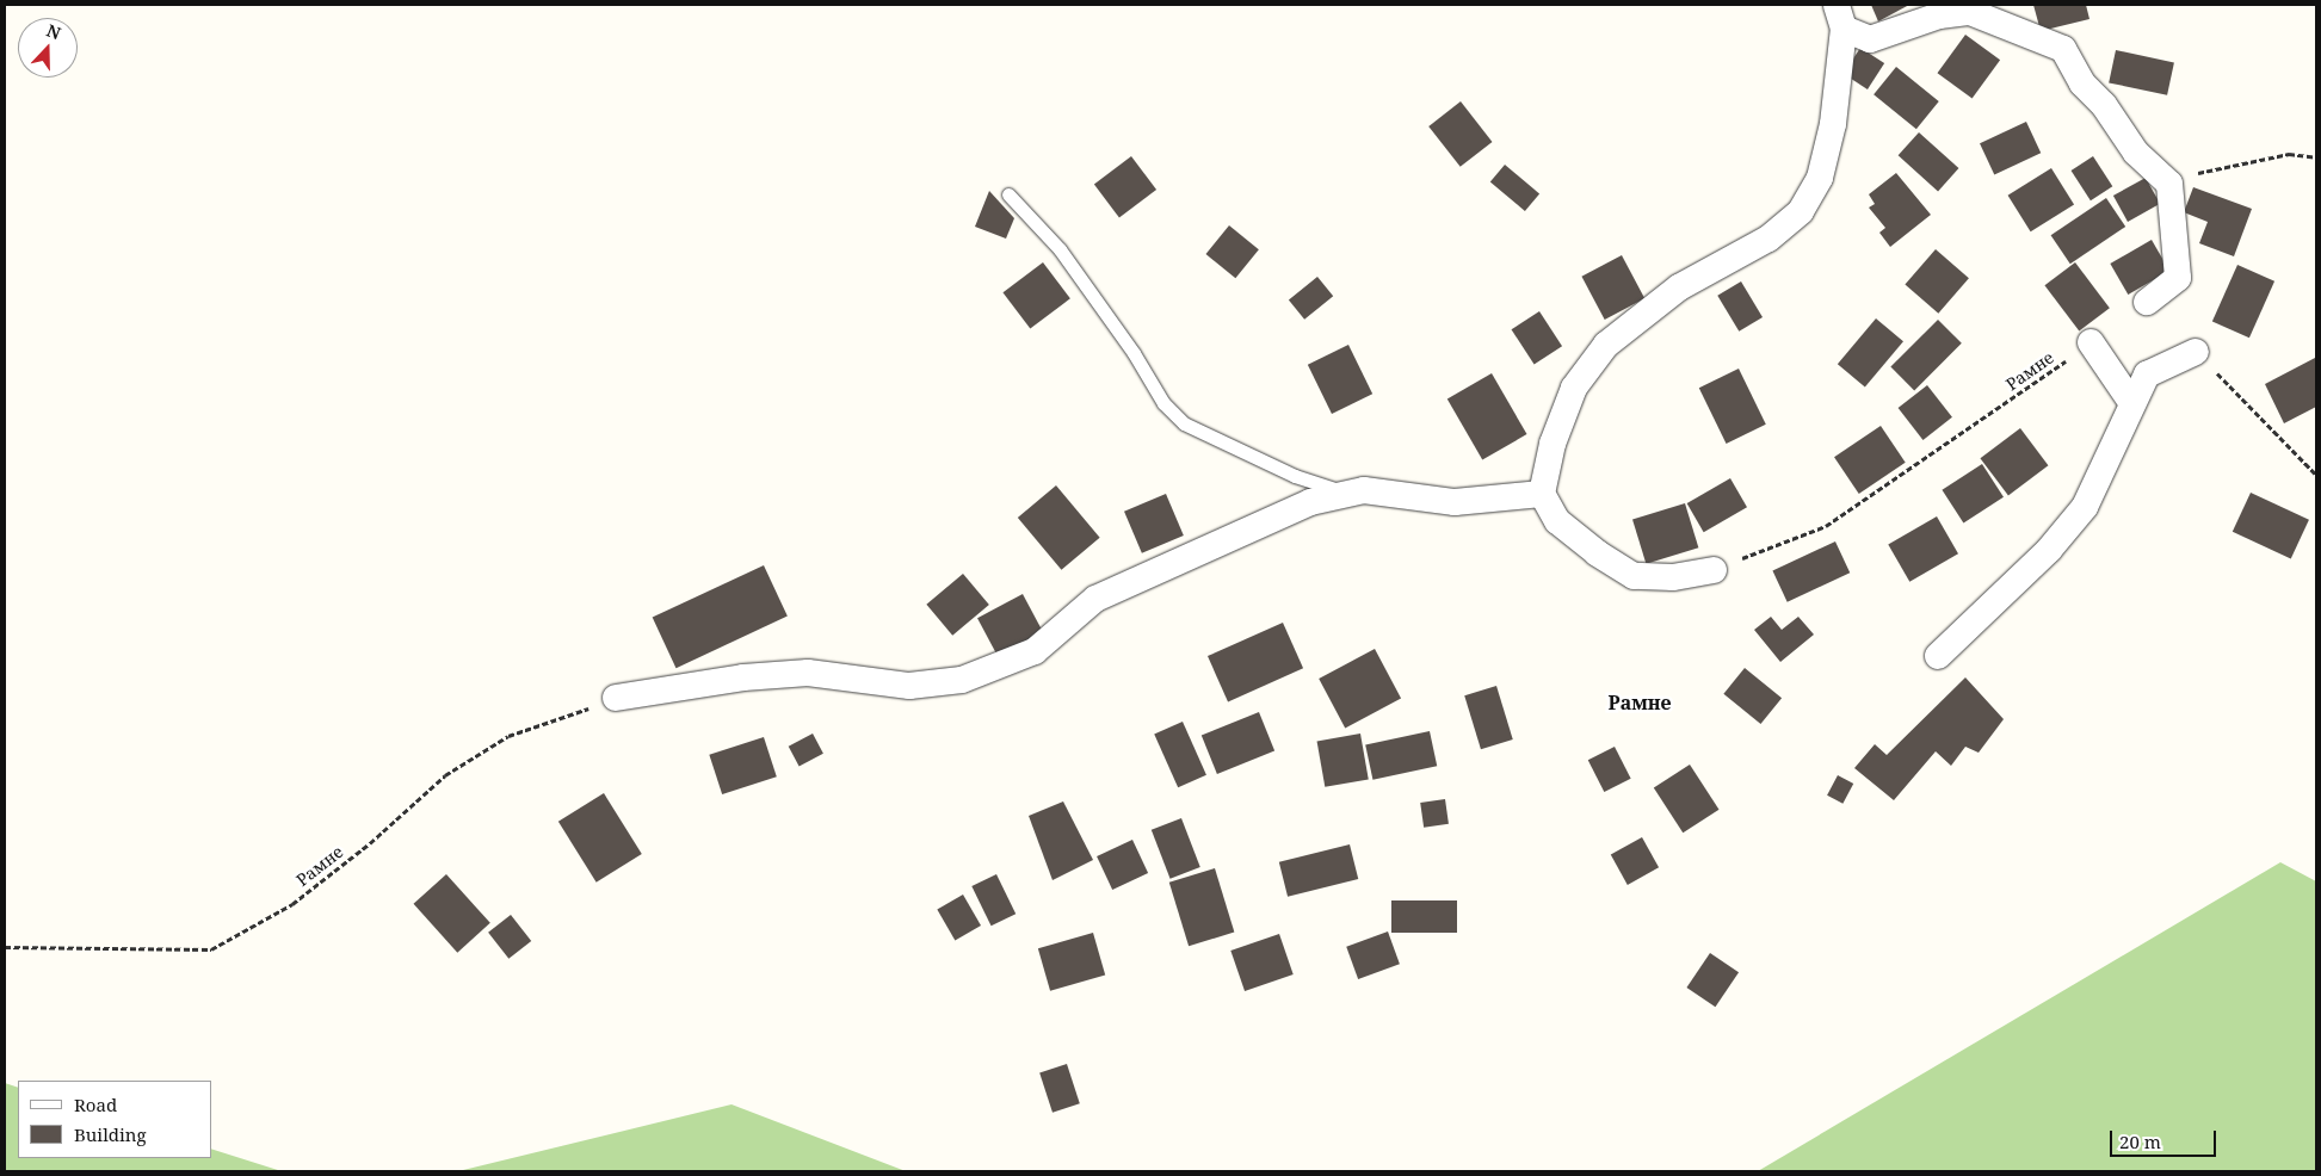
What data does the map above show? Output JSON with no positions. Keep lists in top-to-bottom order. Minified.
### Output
{"streets":{"path":["Рамне"]},"districts":["Рамне"],"legend":["Road","Building"],"scale_bar":"20 m","north":"top"}
